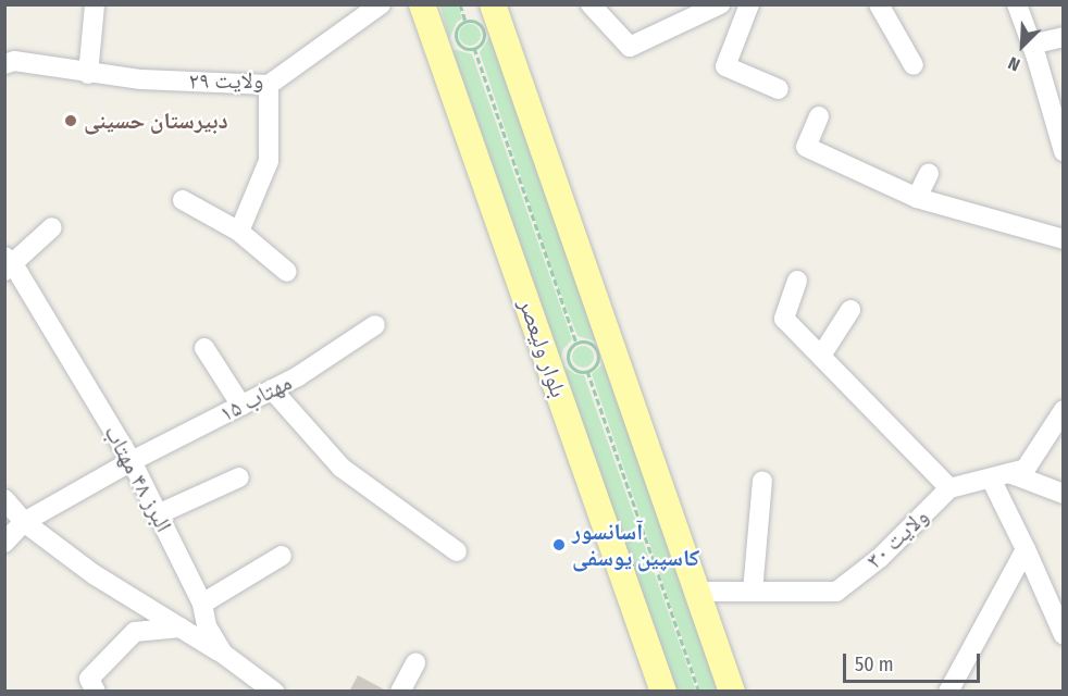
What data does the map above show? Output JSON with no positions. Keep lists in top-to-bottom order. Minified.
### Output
{"streets":{"main road":["بلوار ولیعصر"],"street":["ولایت ٢٩","مهتاب ۱۵","البرز ۴۸ مهتاب","ولایت ۳۰"]},"crossings":[["مهتاب ۱۵","البرز ۴۸ مهتاب"]],"places":["دبیرستان حسینی","آسانسور کاسپین یوسفی"],"scale_bar":"50 m","north":"bottom left"}
